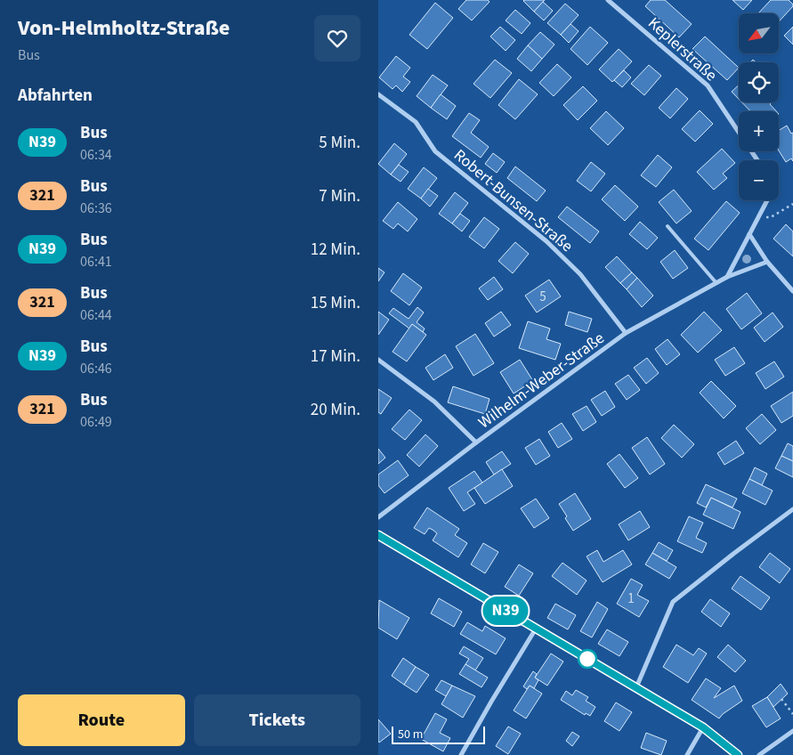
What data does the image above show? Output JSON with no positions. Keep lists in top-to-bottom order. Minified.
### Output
{"streets":{"street":["Keplerstraße","Robert-Bunsen-Straße","Wilhelm-Weber-Straße"]},"crossings":[["Robert-Bunsen-Straße","Wilhelm-Weber-Straße"]],"lines":["bus line N39"],"house_numbers":["5","1"],"scale_bar":"50 m","north":"bottom left","page":{"heading":[["Von-Helmholtz-Straße","Bus"],"Abfahrten"],"on_map":"N39","map_buttons":["+","−"],"list":[{"mark":"N39","name":"Bus","note":"06:34","value":"5 Min."},{"mark":"321","name":"Bus","note":"06:36","value":"7 Min."},{"mark":"N39","name":"Bus","note":"06:41","value":"12 Min."},{"mark":"321","name":"Bus","note":"06:44","value":"15 Min."},{"mark":"N39","name":"Bus","note":"06:46","value":"17 Min."},{"mark":"321","name":"Bus","note":"06:49","value":"20 Min."}],"buttons":["Route","Tickets"],"scale":"50 m"}}
